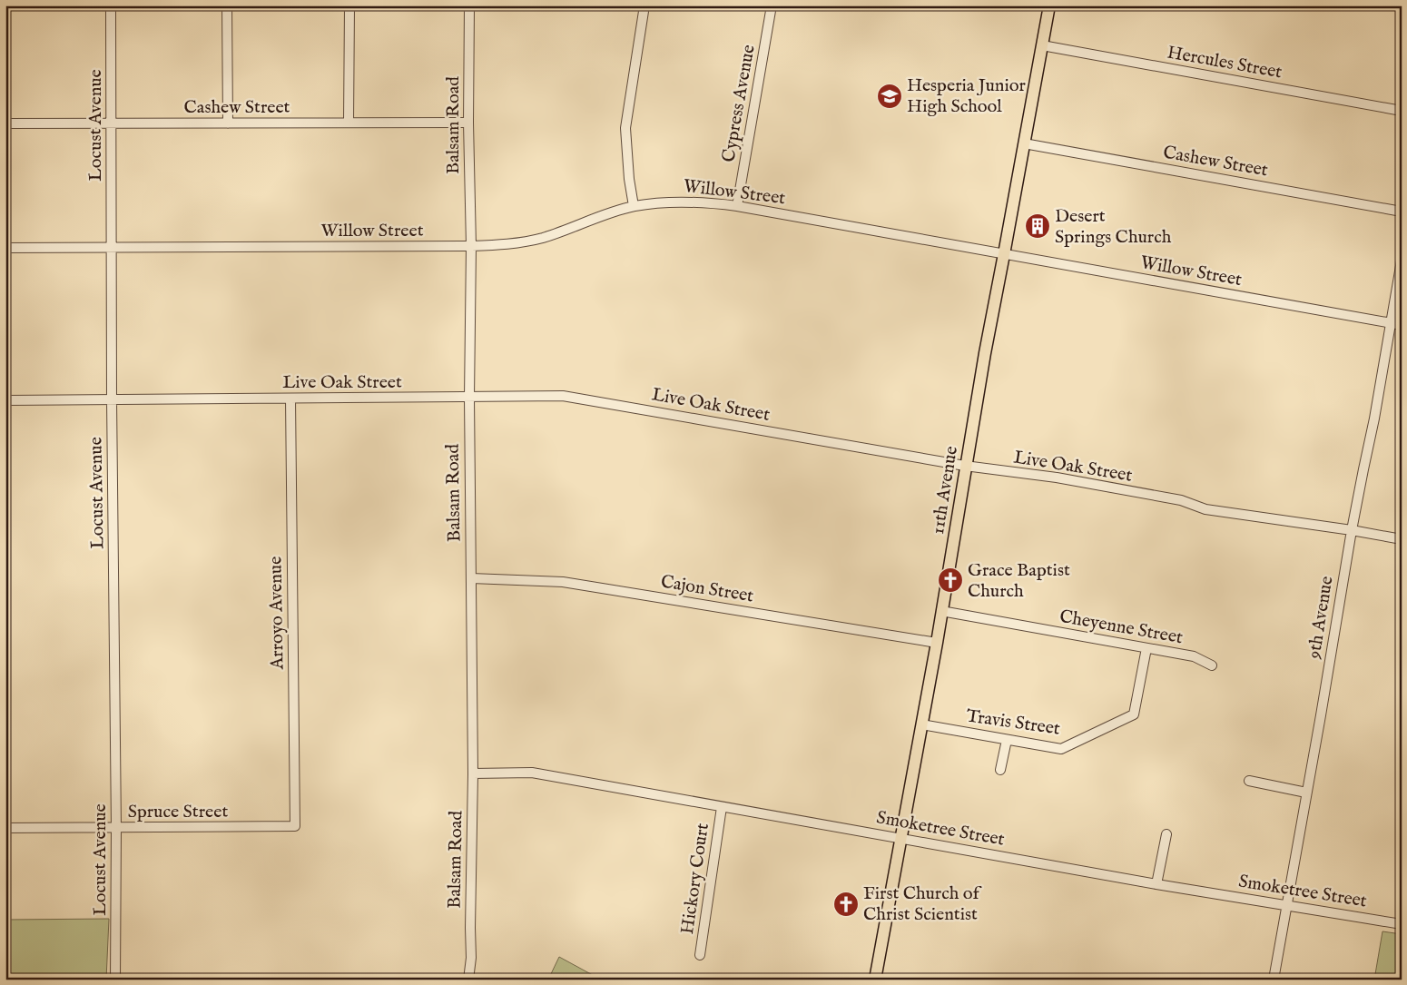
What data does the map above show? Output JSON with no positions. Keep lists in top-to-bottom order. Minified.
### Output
{"streets":{"main road":["11th Avenue"],"street":["Hercules Street","Cypress Avenue","Cashew Street","Locust Avenue","Balsam Road","Willow Street","Live Oak Street","Cajon Street","Arroyo Avenue","9th Avenue","Cheyenne Street","Travis Street","Spruce Street","Smoketree Street","Hickory Court"]},"crossings":[["Hercules Street","11th Avenue"],["Cypress Avenue","Willow Street"],["Cashew Street","Locust Avenue"],["Cashew Street","Balsam Road"],["Cashew Street","11th Avenue"],["Locust Avenue","Willow Street"],["Locust Avenue","Live Oak Street"],["Locust Avenue","Spruce Street"],["Balsam Road","Willow Street"],["Balsam Road","Live Oak Street"],["Balsam Road","Cajon Street"],["Balsam Road","Smoketree Street"],["Willow Street","11th Avenue"],["Willow Street","9th Avenue"],["Live Oak Street","11th Avenue"],["Live Oak Street","Arroyo Avenue"],["Live Oak Street","9th Avenue"],["11th Avenue","Cajon Street"],["11th Avenue","Cheyenne Street"],["11th Avenue","Travis Street"],["11th Avenue","Smoketree Street"],["Arroyo Avenue","Spruce Street"],["9th Avenue","Smoketree Street"],["Cheyenne Street","Travis Street"],["Smoketree Street","Hickory Court"]],"places":{"school or university":["Hesperia Junior High School"],"building":["Desert Springs Church"],"church":["Grace Baptist Church","First Church of Christ Scientist"]}}
